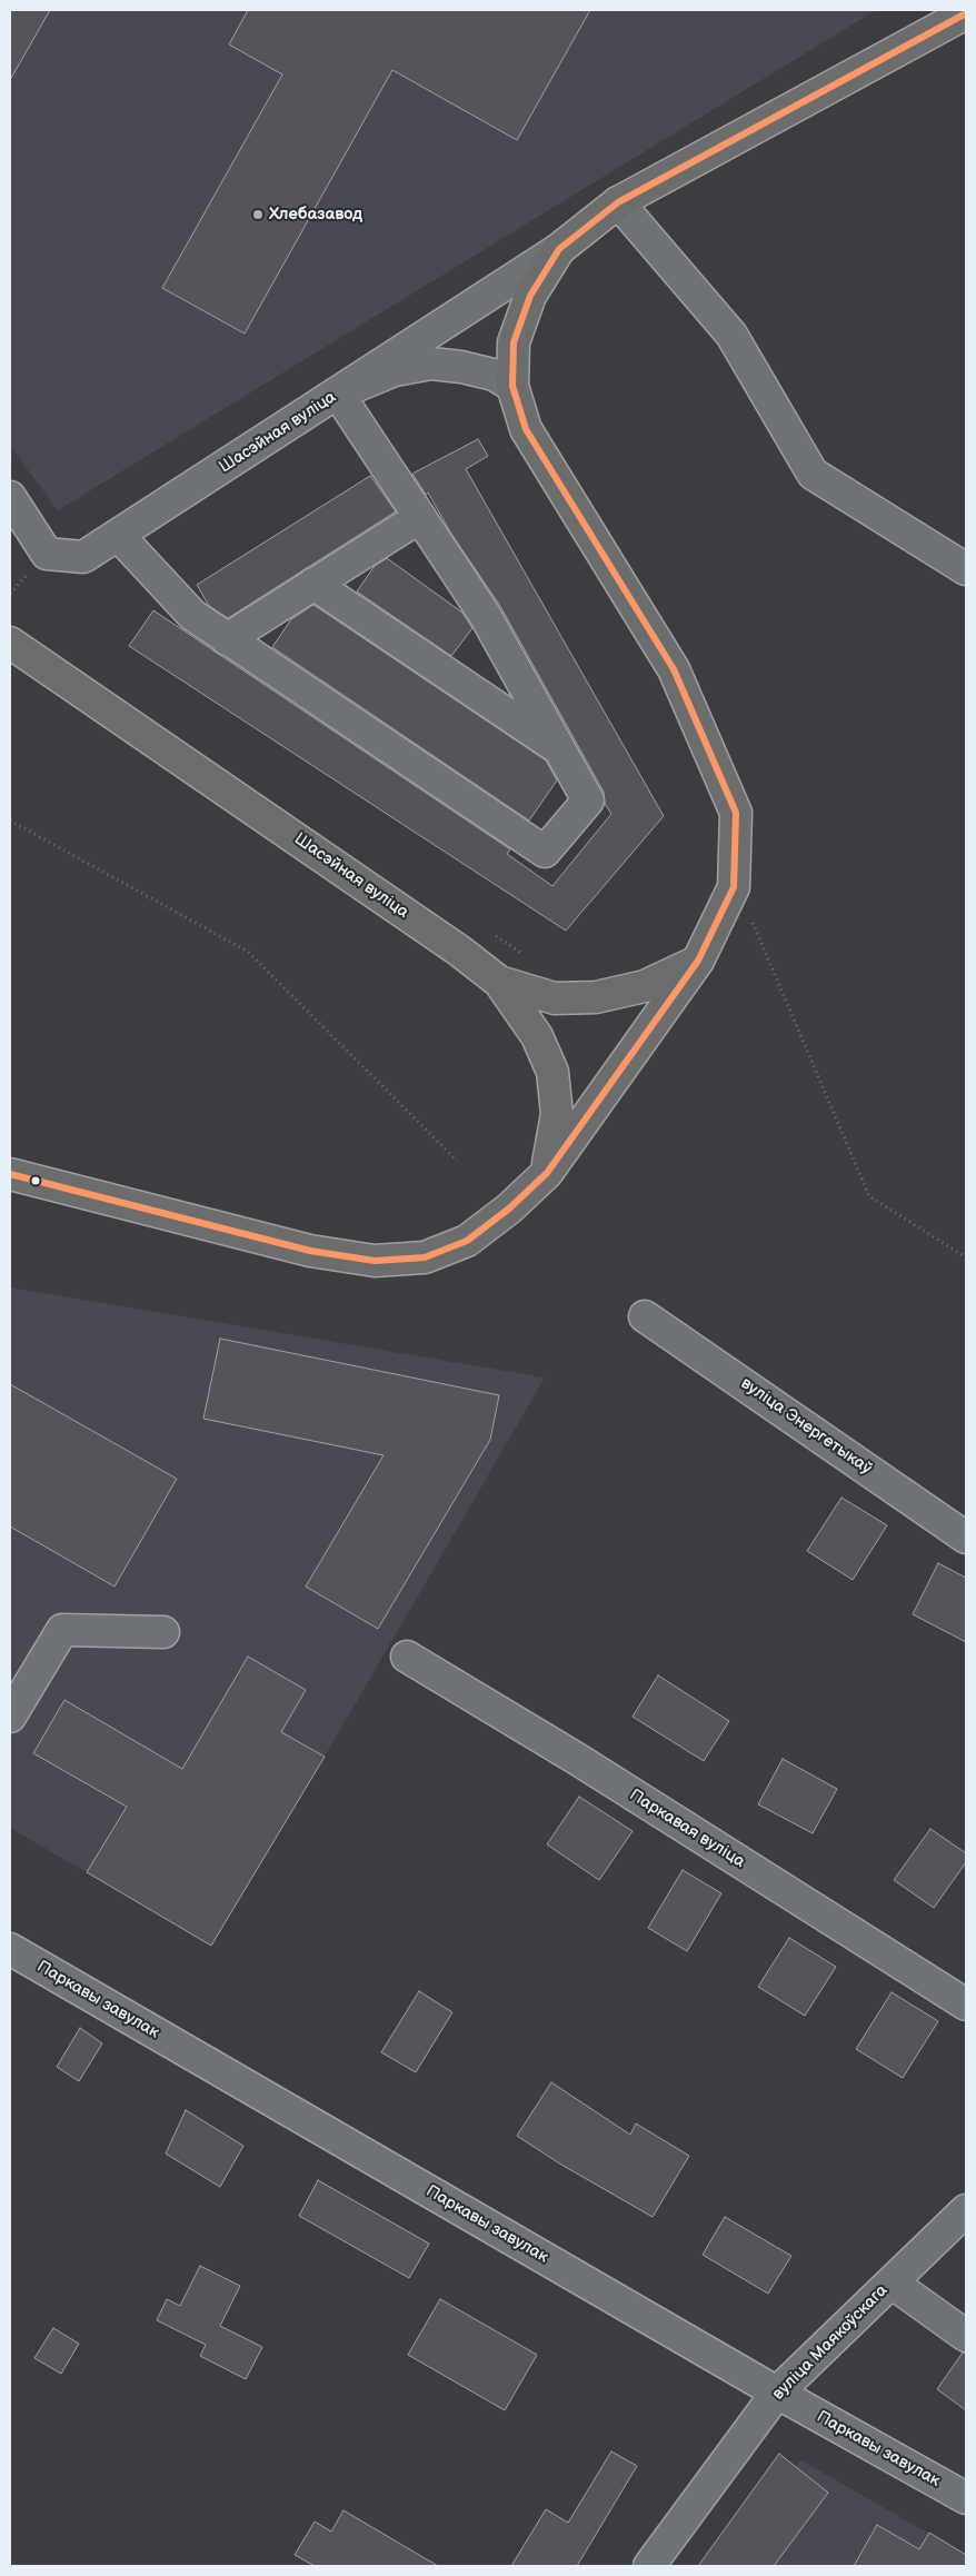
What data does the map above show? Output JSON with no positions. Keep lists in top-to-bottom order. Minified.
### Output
{"streets":{"main road":["Шасэйная вуліца"],"street":["вуліца Энергетыкаў","Паркавая вуліца","Паркавы завулак","вуліца Маякоўскага"]},"crossings":[["Паркавы завулак","вуліца Маякоўскага"]],"places":["Хлебазавод"]}
